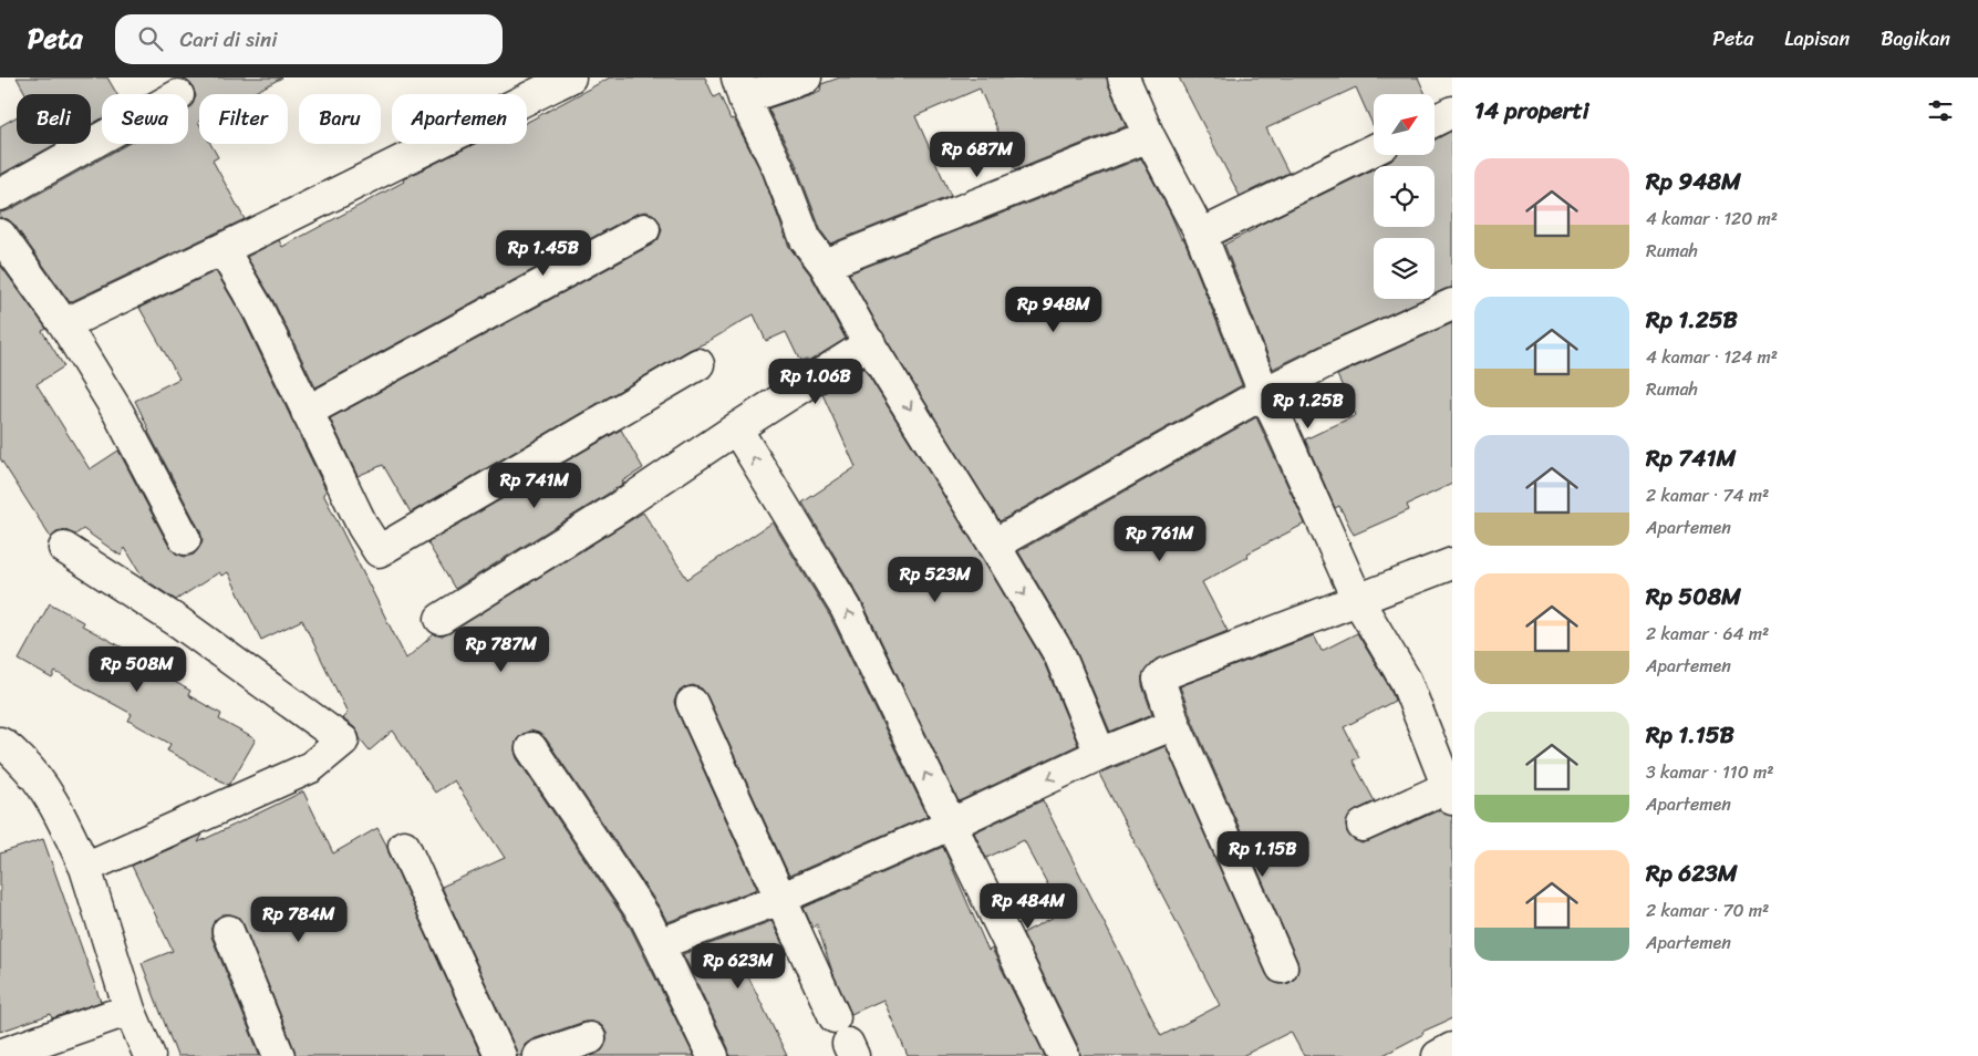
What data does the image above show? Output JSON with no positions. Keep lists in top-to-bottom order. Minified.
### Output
{"north":"top right","page":{"header":"Peta","search":"Cari di sini","nav":["Peta","Lapisan","Bagikan"],"heading":"14 properti","chip":["Beli","Sewa","Filter","Baru","Apartemen"],"price":["Rp 687M","Rp 1.45B","Rp 948M","Rp 1.06B","Rp 1.25B","Rp 741M","Rp 761M","Rp 523M","Rp 787M","Rp 508M","Rp 1.15B","Rp 484M","Rp 784M","Rp 623M"],"list":[{"name":"Rp 948M","note":"4 kamar · 120 m² · Rumah"},{"name":"Rp 1.25B","note":"4 kamar · 124 m² · Rumah"},{"name":"Rp 741M","note":"2 kamar · 74 m² · Apartemen"},{"name":"Rp 508M","note":"2 kamar · 64 m² · Apartemen"},{"name":"Rp 1.15B","note":"3 kamar · 110 m² · Apartemen"},{"name":"Rp 623M","note":"2 kamar · 70 m² · Apartemen"}]}}
